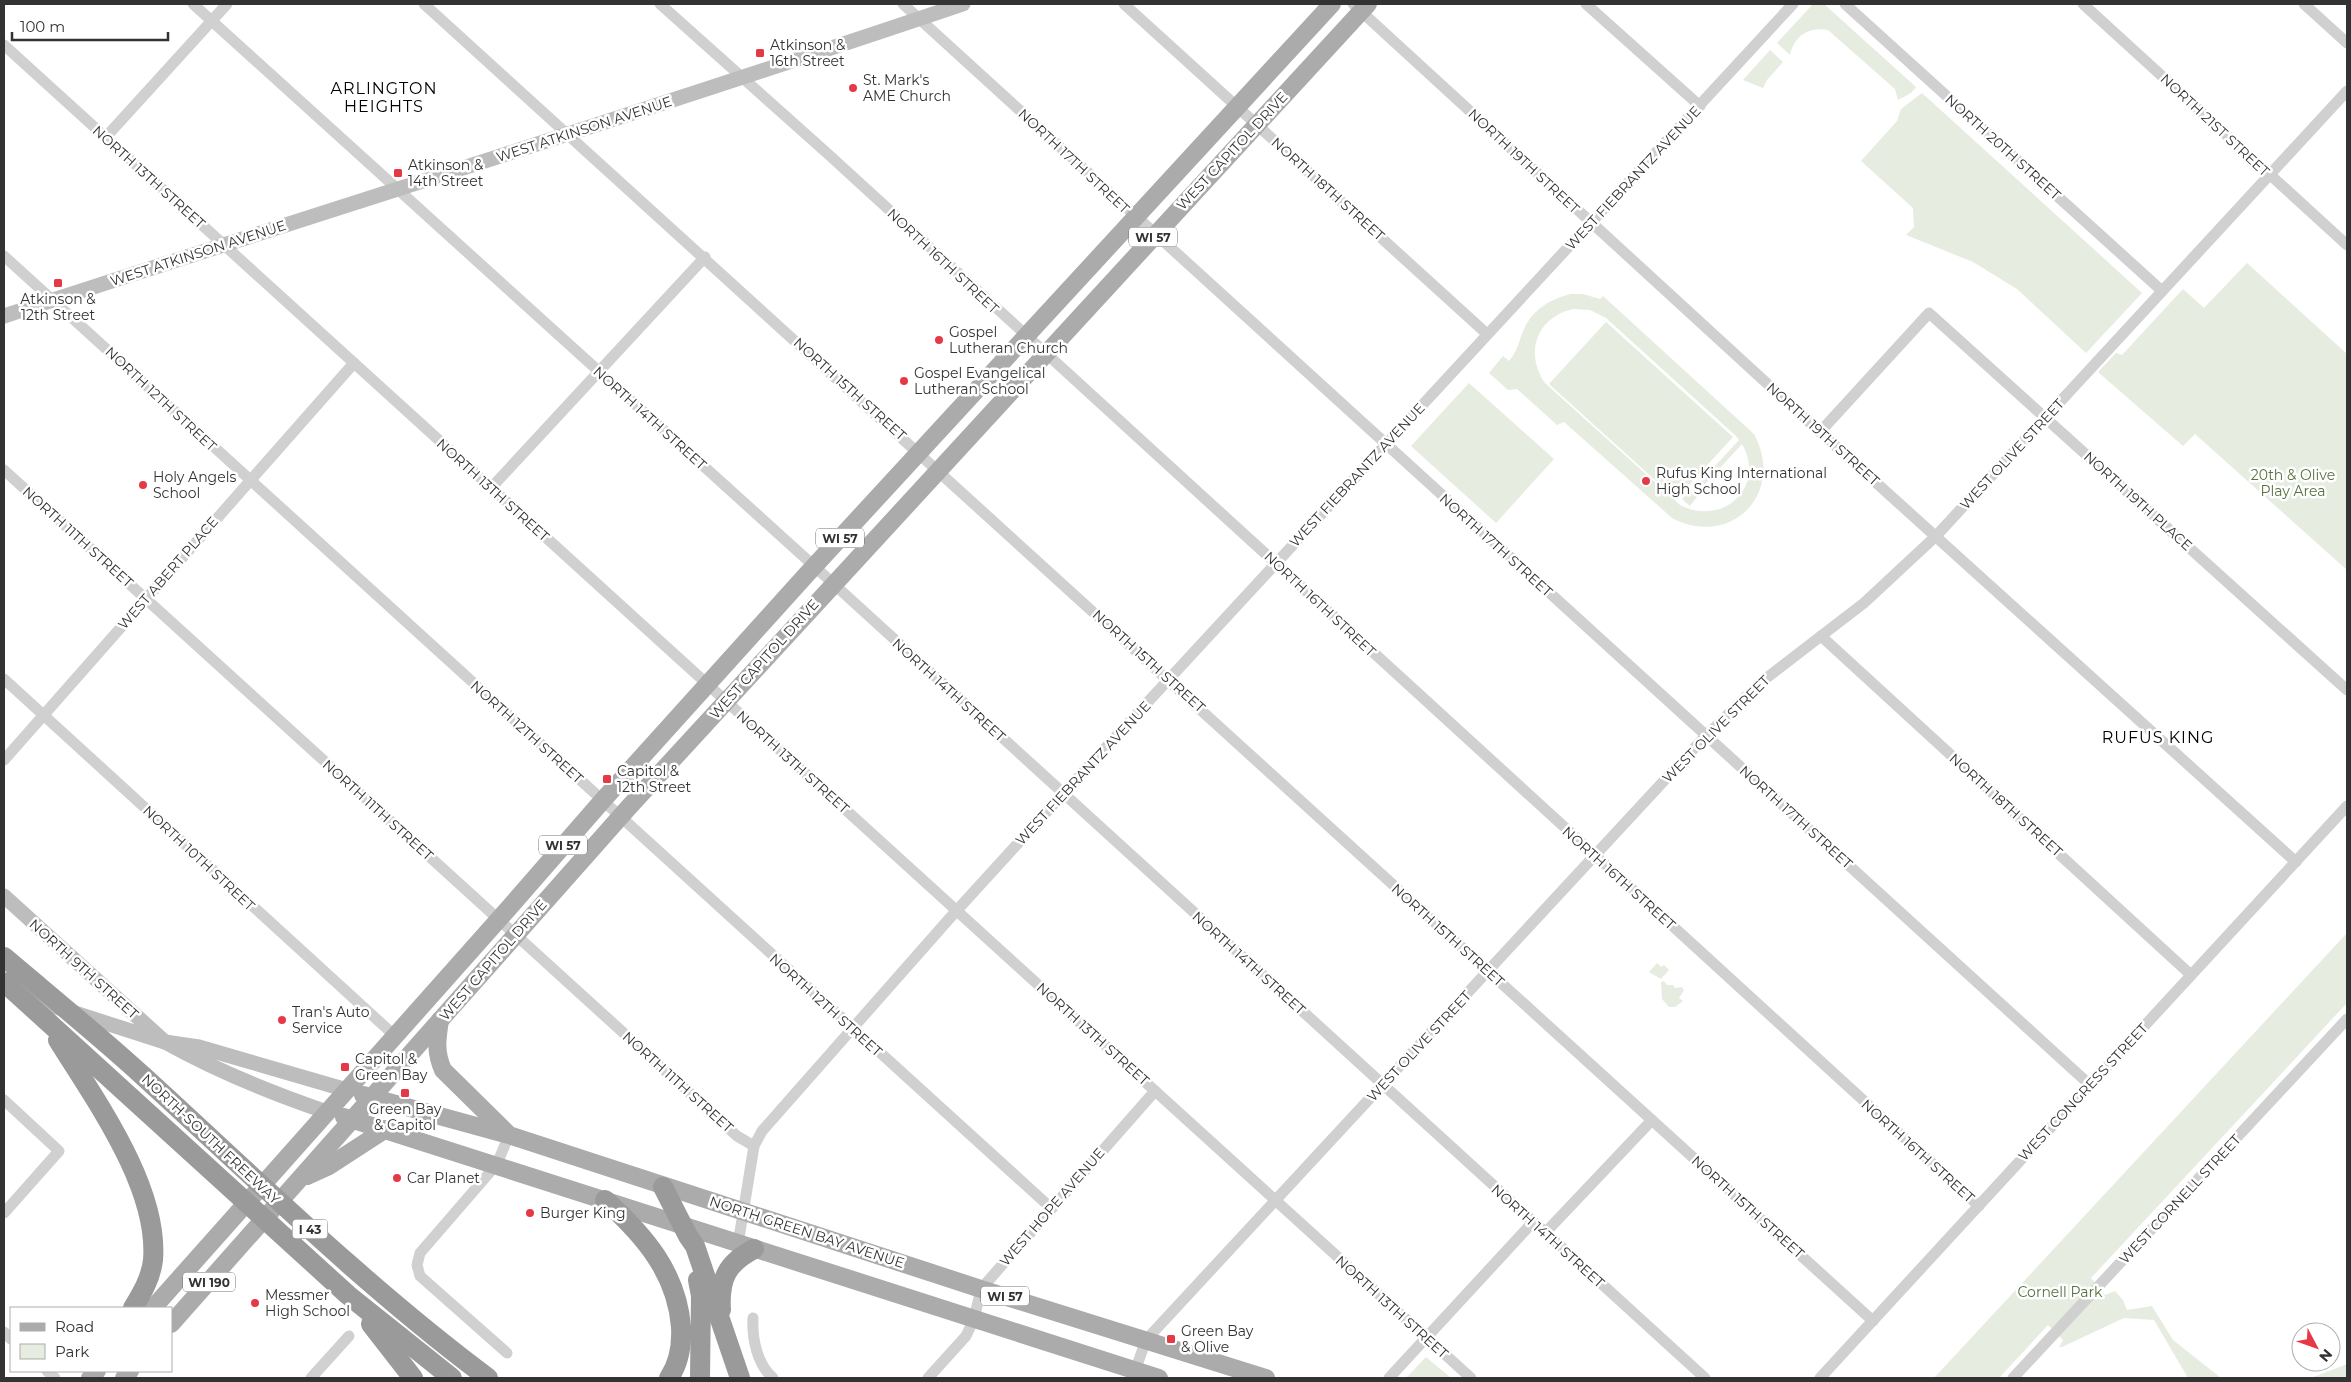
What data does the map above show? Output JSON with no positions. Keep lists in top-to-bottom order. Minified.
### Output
{"streets":{"highway":["NORTH-SOUTH FREEWAY","I 43"],"main road":["WEST CAPITOL DRIVE","WI 57","NORTH GREEN BAY AVENUE","WI 190"],"street":["NORTH 21ST STREET","WEST ATKINSON AVENUE","NORTH 20TH STREET","NORTH 17TH STREET","NORTH 19TH STREET","NORTH 13TH STREET","WEST FIEBRANTZ AVENUE","NORTH 18TH STREET","NORTH 16TH STREET","NORTH 15TH STREET","NORTH 12TH STREET","NORTH 14TH STREET","WEST OLIVE STREET","NORTH 19TH PLACE","NORTH 11TH STREET","WEST ABERT PLACE","NORTH 10TH STREET","NORTH 9TH STREET","WEST CONGRESS STREET","WEST CORNELL STREET","WEST HOPE AVENUE"]},"crossings":[["NORTH 21ST STREET","WEST OLIVE STREET"],["WEST ATKINSON AVENUE","NORTH 17TH STREET"],["WEST ATKINSON AVENUE","NORTH 13TH STREET"],["WEST ATKINSON AVENUE","NORTH 16TH STREET"],["WEST ATKINSON AVENUE","NORTH 15TH STREET"],["WEST ATKINSON AVENUE","NORTH 12TH STREET"],["WEST ATKINSON AVENUE","NORTH 14TH STREET"],["NORTH 20TH STREET","WEST OLIVE STREET"],["WEST CAPITOL DRIVE","NORTH 17TH STREET"],["WEST CAPITOL DRIVE","NORTH 19TH STREET"],["WEST CAPITOL DRIVE","NORTH 13TH STREET"],["WEST CAPITOL DRIVE","NORTH 18TH STREET"],["WEST CAPITOL DRIVE","WI 57"],["WEST CAPITOL DRIVE","NORTH 16TH STREET"],["WEST CAPITOL DRIVE","NORTH 15TH STREET"],["WEST CAPITOL DRIVE","NORTH 12TH STREET"],["WEST CAPITOL DRIVE","NORTH 14TH STREET"],["WEST CAPITOL DRIVE","NORTH 11TH STREET"],["WEST CAPITOL DRIVE","NORTH 10TH STREET"],["WEST CAPITOL DRIVE","NORTH GREEN BAY AVENUE"],["NORTH 17TH STREET","WEST FIEBRANTZ AVENUE"],["NORTH 17TH STREET","WEST OLIVE STREET"],["NORTH 17TH STREET","WEST CONGRESS STREET"],["NORTH 19TH STREET","WEST FIEBRANTZ AVENUE"],["NORTH 19TH STREET","WEST OLIVE STREET"],["NORTH 19TH STREET","NORTH 19TH PLACE"],["NORTH 19TH STREET","WEST CONGRESS STREET"],["NORTH 13TH STREET","WEST FIEBRANTZ AVENUE"],["NORTH 13TH STREET","WEST OLIVE STREET"],["NORTH 13TH STREET","WEST ABERT PLACE"],["NORTH 13TH STREET","WEST HOPE AVENUE"],["WEST FIEBRANTZ AVENUE","NORTH 18TH STREET"],["WEST FIEBRANTZ AVENUE","WI 57"],["WEST FIEBRANTZ AVENUE","NORTH 16TH STREET"],["WEST FIEBRANTZ AVENUE","NORTH 15TH STREET"],["WEST FIEBRANTZ AVENUE","NORTH 12TH STREET"],["WEST FIEBRANTZ AVENUE","NORTH 14TH STREET"],["WEST FIEBRANTZ AVENUE","NORTH 11TH STREET"],["WEST FIEBRANTZ AVENUE","NORTH GREEN BAY AVENUE"],["NORTH 18TH STREET","WEST OLIVE STREET"],["NORTH 18TH STREET","WEST CONGRESS STREET"],["WI 57","WEST OLIVE STREET"],["WI 57","WEST HOPE AVENUE"],["WI 57","NORTH GREEN BAY AVENUE"],["NORTH 16TH STREET","WEST OLIVE STREET"],["NORTH 16TH STREET","WEST CONGRESS STREET"],["NORTH 15TH STREET","WEST OLIVE STREET"],["NORTH 15TH STREET","WEST CONGRESS STREET"],["NORTH 12TH STREET","WEST ABERT PLACE"],["NORTH 12TH STREET","WEST HOPE AVENUE"],["NORTH 14TH STREET","WEST OLIVE STREET"],["WEST OLIVE STREET","NORTH 19TH PLACE"],["WEST OLIVE STREET","NORTH GREEN BAY AVENUE"],["NORTH 11TH STREET","WEST ABERT PLACE"],["WEST ABERT PLACE","NORTH 10TH STREET"],["WEST HOPE AVENUE","NORTH GREEN BAY AVENUE"]],"districts":["ARLINGTON HEIGHTS","RUFUS KING"],"parks":["20th & Olive Play Area","Cornell Park"],"places":{"transit":["Atkinson & 16th Street","Atkinson & 14th Street","Atkinson & 12th Street","Capitol & 12th Street","Capitol & Green Bay","Green Bay & Capitol","Green Bay & Olive"],"other":["St. Mark's AME Church","Gospel Lutheran Church","Gospel Evangelical Lutheran School","Rufus King International High School","Holy Angels School","Tran's Auto Service","Car Planet","Burger King","Messmer High School"]},"legend":["Road","Park"],"scale_bar":"100 m","north":"bottom right"}
